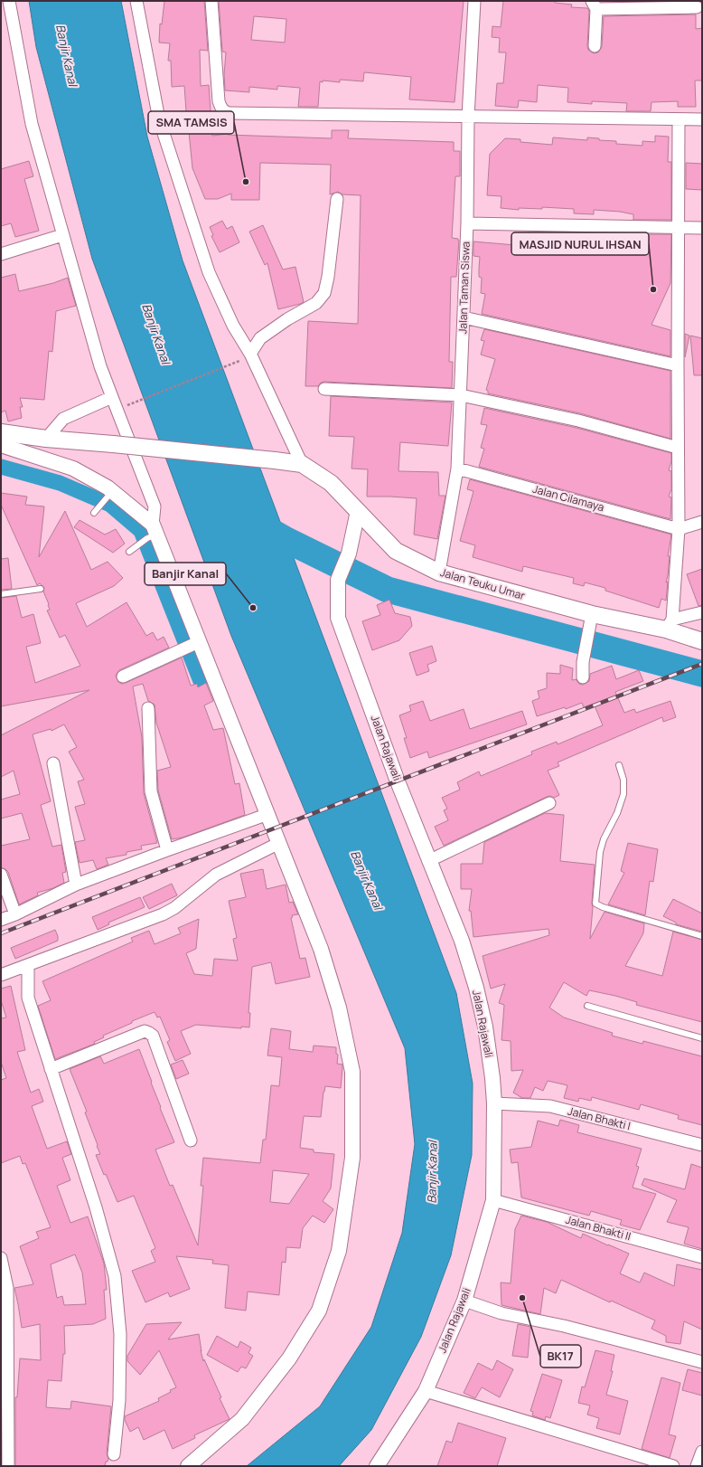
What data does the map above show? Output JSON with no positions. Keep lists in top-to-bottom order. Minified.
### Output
{"streets":{"main road":["Jalan Teuku Umar"],"street":["Jalan Taman Siswa","Jalan Cilamaya","Jalan Rajawali","Jalan Bhakti I","Jalan Bhakti II"]},"crossings":[["Jalan Taman Siswa","Jalan Cilamaya"],["Jalan Taman Siswa","Jalan Teuku Umar"],["Jalan Teuku Umar","Jalan Rajawali"],["Jalan Rajawali","Jalan Bhakti I"],["Jalan Rajawali","Jalan Bhakti II"]],"water":["Banjir Kanal"],"places":["SMA TAMSIS","MASJID NURUL IHSAN","Banjir Kanal","BK17"]}
